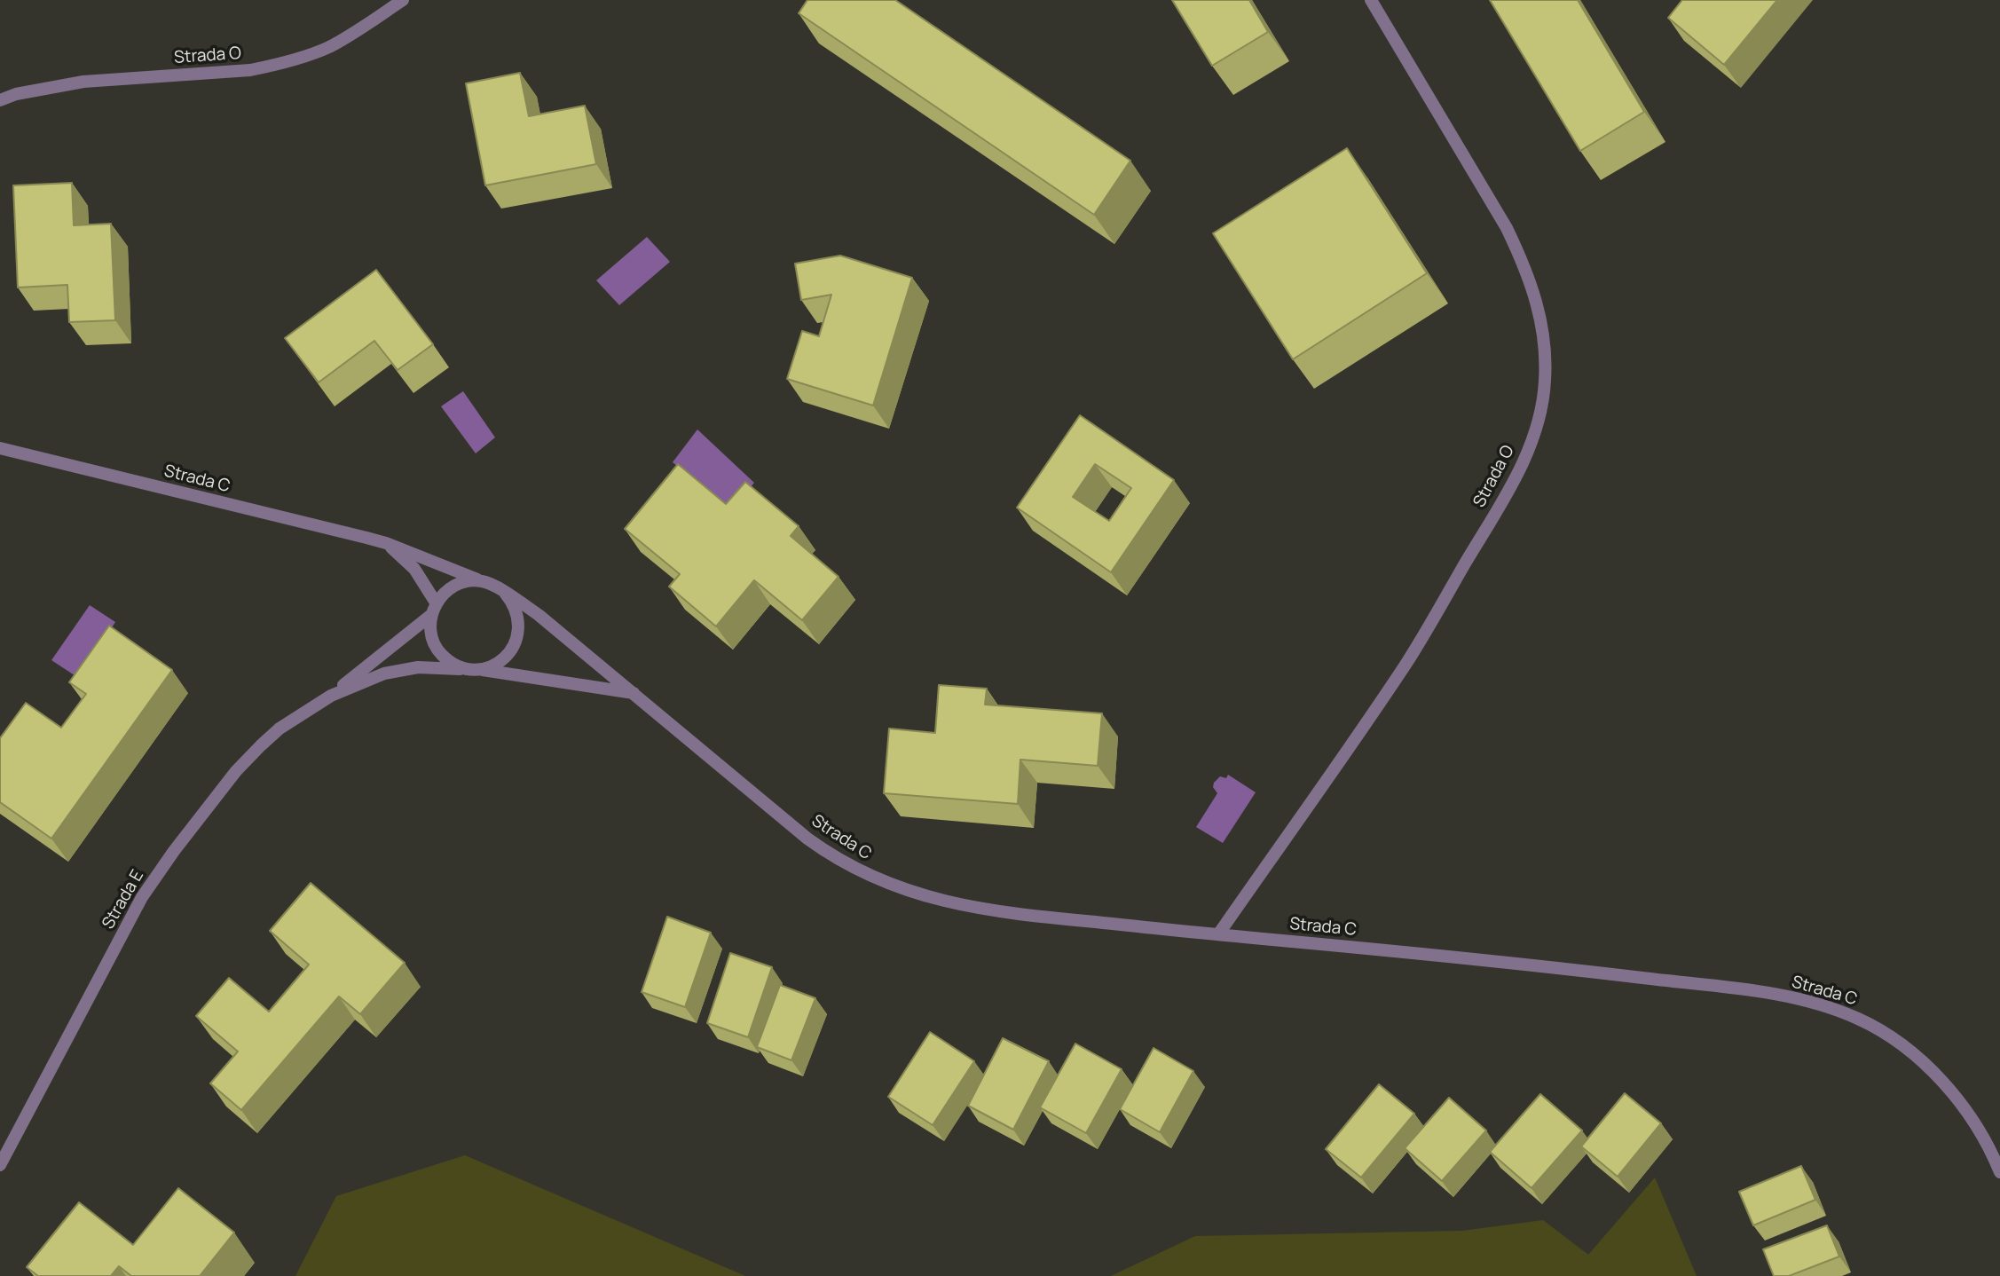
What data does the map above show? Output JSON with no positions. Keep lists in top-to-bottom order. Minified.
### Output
{"streets":{"street":["Strada O","Strada C","Strada E"]},"crossings":[["Strada O","Strada C"],["Strada C","Strada E"]]}
